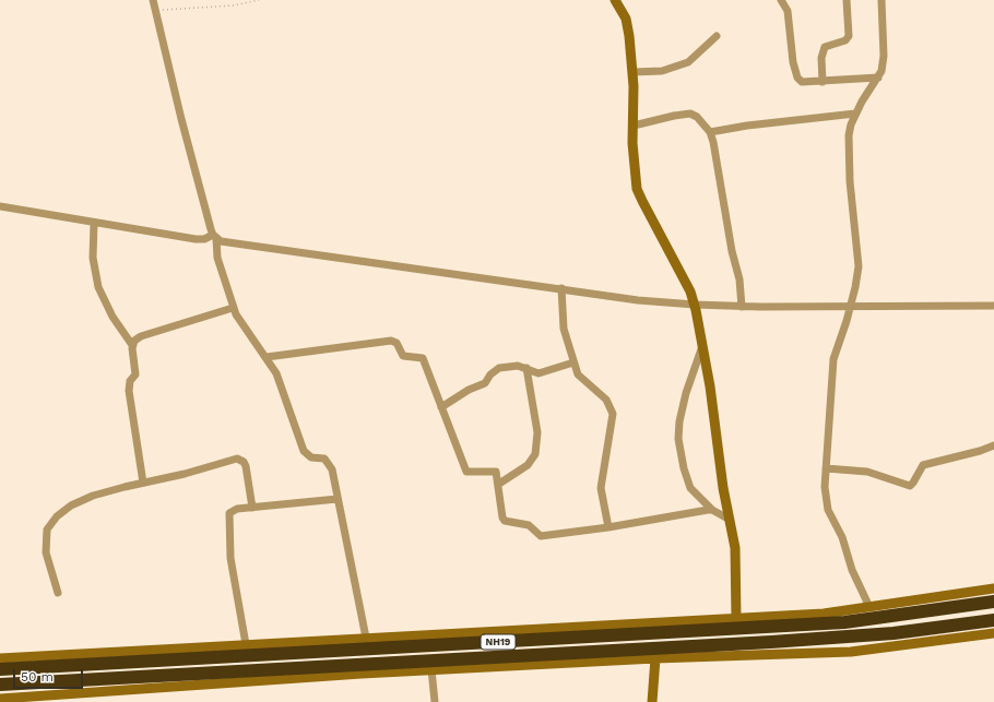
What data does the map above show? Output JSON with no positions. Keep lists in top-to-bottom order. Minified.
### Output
{"streets":{"highway":["NH19"]},"scale_bar":"50 m"}
